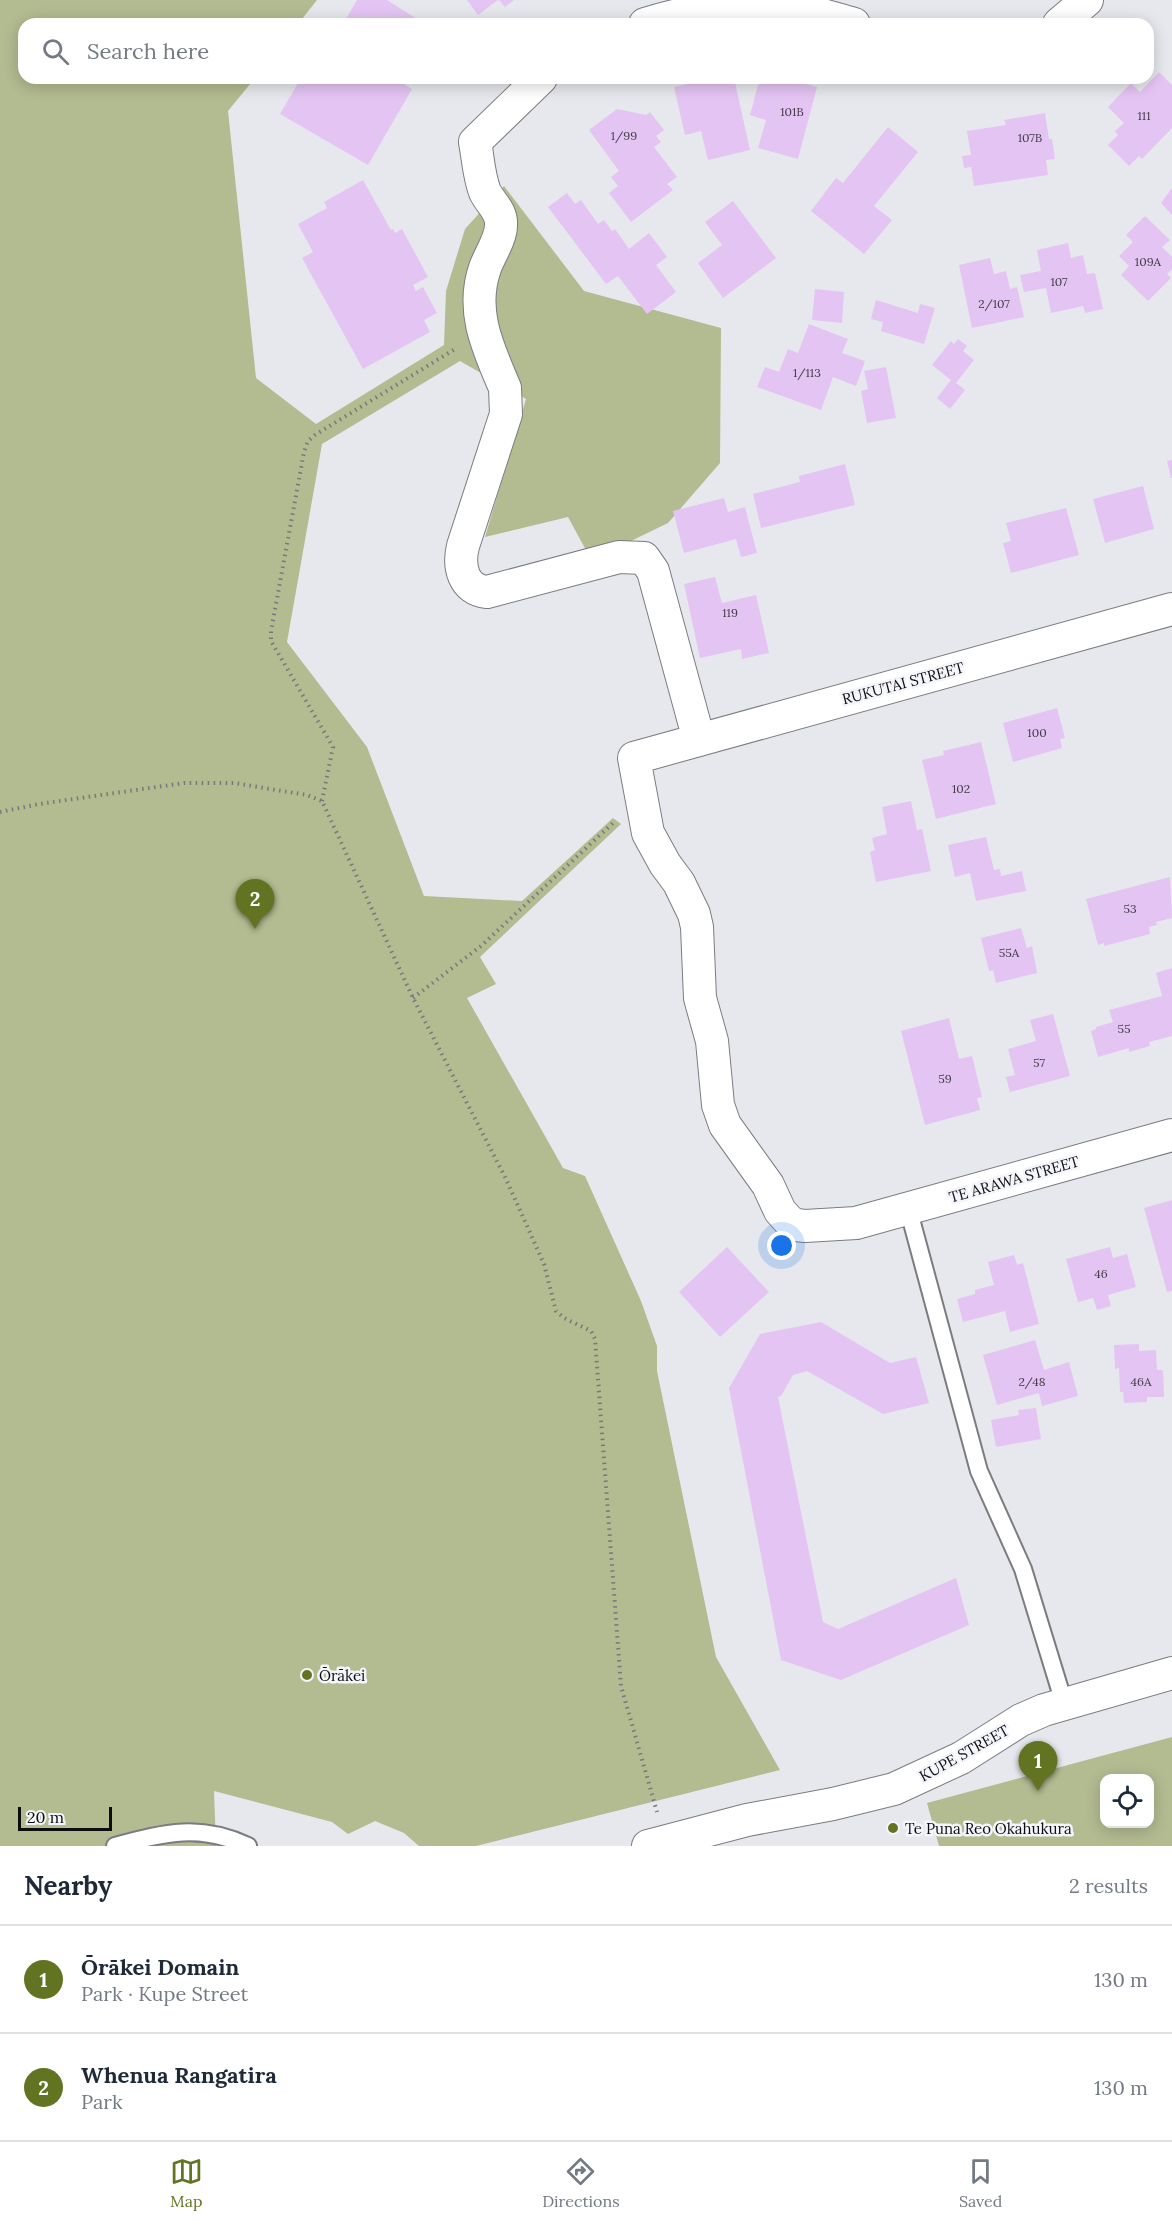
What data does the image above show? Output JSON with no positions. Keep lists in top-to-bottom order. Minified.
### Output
{"streets":{"street":["RUKUTAI STREET","TE ARAWA STREET","KUPE STREET"]},"crossings":[["RUKUTAI STREET","TE ARAWA STREET"]],"places":["Ōrākei","Te Puna Reo Okahukura"],"house_numbers":["101B","111","1/99","107B","109A","107","2/107","1/113","119","100","102","53","55A","55","57","59","46","2/48","46A"],"scale_bar":"20 m","page":{"search":"Search here","pins":["2","1"],"scale":"20 m","heading":["Nearby","2 results"],"list":[{"mark":"1","name":"Ōrākei Domain","note":"Park · Kupe Street","value":"130 m"},{"mark":"2","name":"Whenua Rangatira","note":"Park","value":"130 m"}],"nav":["Map","Directions","Saved"]}}
